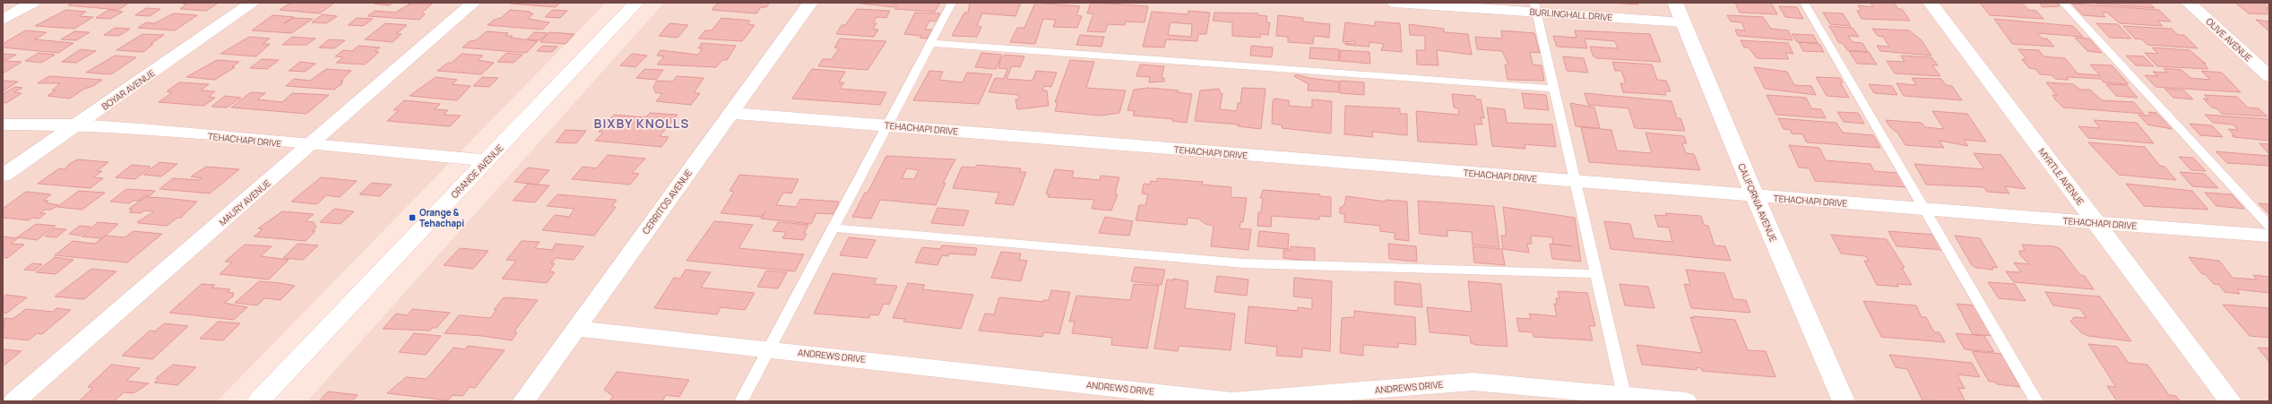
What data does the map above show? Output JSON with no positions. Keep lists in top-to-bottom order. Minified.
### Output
{"streets":{"street":["BURLINGHALL DRIVE","OLIVE AVENUE","BOYAR AVENUE","TEHACHAPI DRIVE","ORANGE AVENUE","MYRTLE AVENUE","CERRITOS AVENUE","MAURY AVENUE","CALIFORNIA AVENUE","ANDREWS DRIVE"]},"crossings":[["BURLINGHALL DRIVE","CALIFORNIA AVENUE"],["BOYAR AVENUE","TEHACHAPI DRIVE"],["TEHACHAPI DRIVE","ORANGE AVENUE"],["TEHACHAPI DRIVE","MYRTLE AVENUE"],["TEHACHAPI DRIVE","CERRITOS AVENUE"],["TEHACHAPI DRIVE","MAURY AVENUE"],["TEHACHAPI DRIVE","CALIFORNIA AVENUE"],["CERRITOS AVENUE","ANDREWS DRIVE"]],"districts":["BIXBY KNOLLS"],"places":{"transit":["Orange & Tehachapi"]}}
